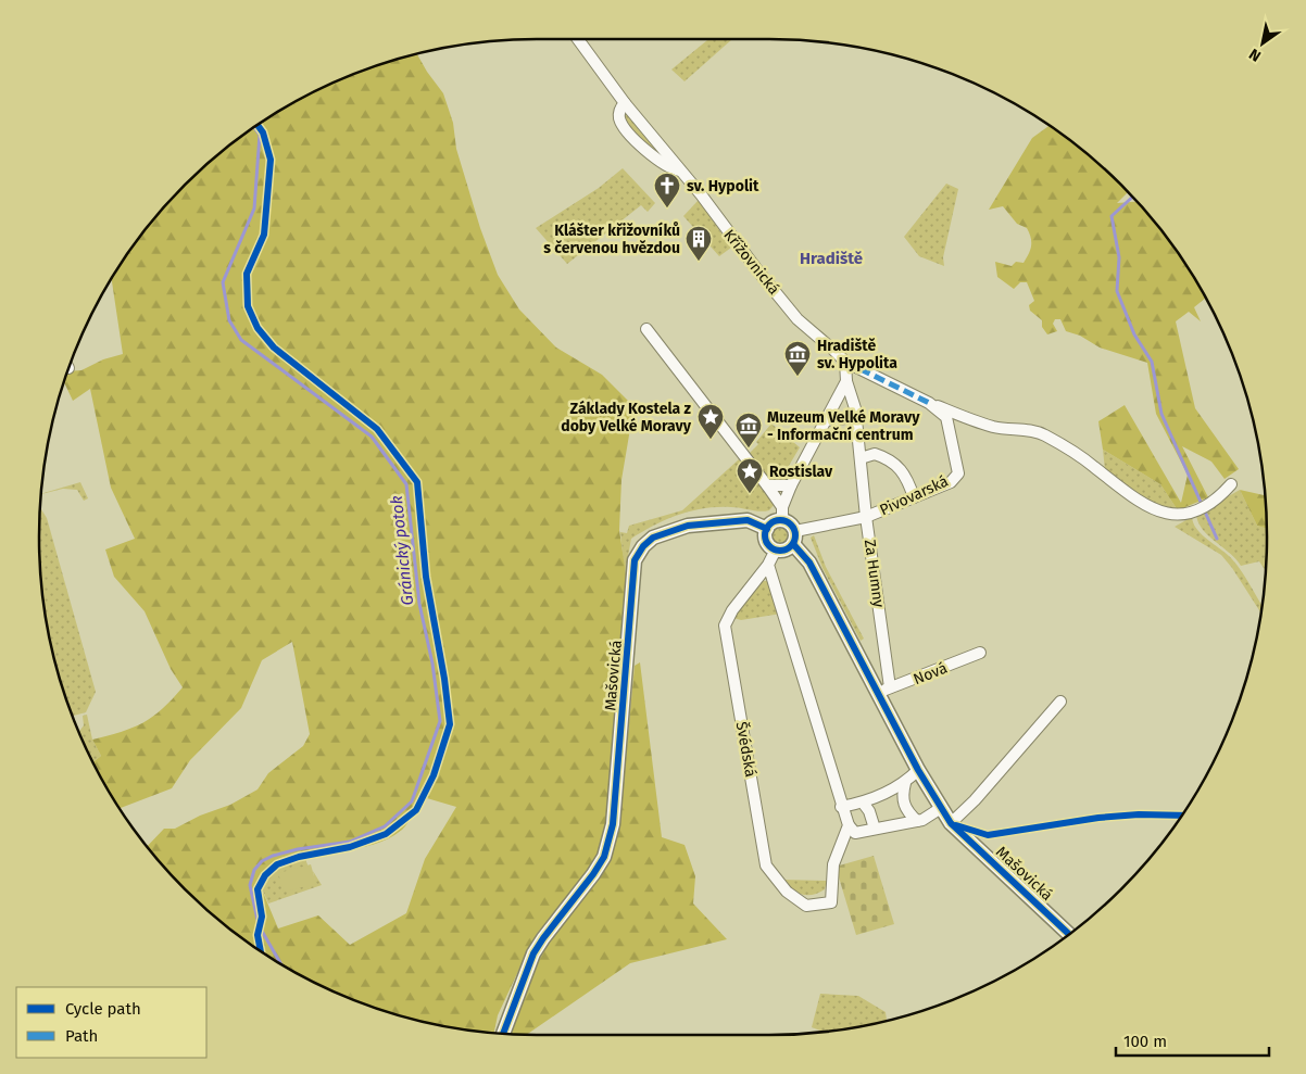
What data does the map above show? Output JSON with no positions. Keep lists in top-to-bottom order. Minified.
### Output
{"streets":{"street":["Křížovnická","Pivovarská","Za Humny","Nová","Mašovická","Švédská"]},"crossings":[["Křížovnická","Pivovarská"],["Pivovarská","Za Humny"],["Pivovarská","Mašovická"],["Za Humny","Nová"],["Za Humny","Mašovická"],["Nová","Mašovická"]],"districts":["Hradiště"],"water":["Gránický potok"],"places":{"church":["sv. Hypolit"],"building":["Klášter křižovníků s červenou hvězdou"],"museum":["Hradiště sv. Hypolita","Muzeum Velké Moravy - Informační centrum"],"place":["Základy Kostela z doby Velké Moravy","Rostislav"]},"legend":["Cycle path","Path"],"scale_bar":"100 m","north":"bottom left"}
